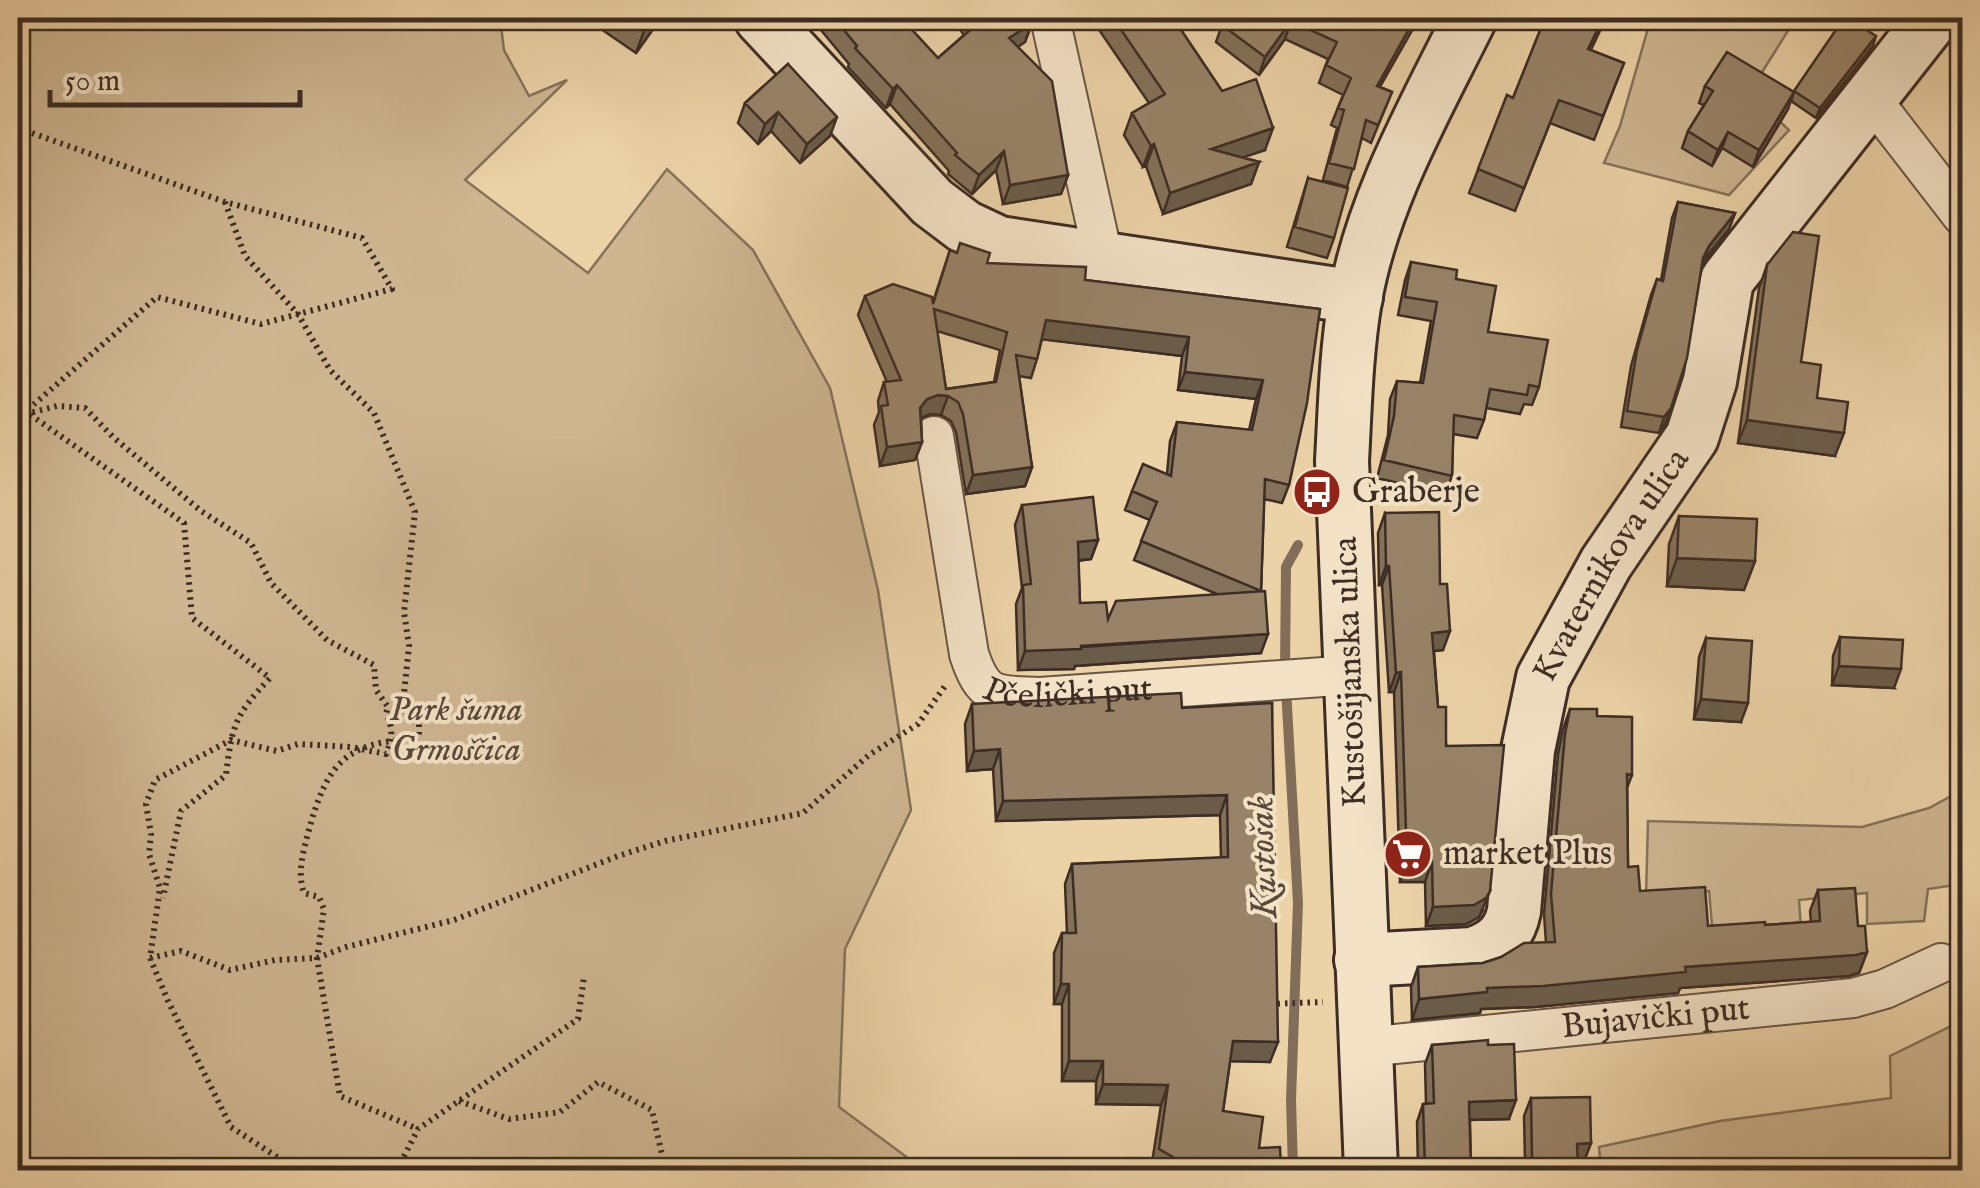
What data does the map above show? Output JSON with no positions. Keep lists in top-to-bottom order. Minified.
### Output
{"streets":{"street":["Kvaternikova ulica","Kustošijanska ulica","Pčelički put","Bujavički put"]},"crossings":[["Kvaternikova ulica","Kustošijanska ulica"],["Kustošijanska ulica","Pčelički put"],["Kustošijanska ulica","Bujavički put"]],"water":["Kustošak"],"parks":["Park šuma Grmoščica"],"places":{"bus stop":["Graberje"],"supermarket":["market Plus"]},"scale_bar":"50 m"}
